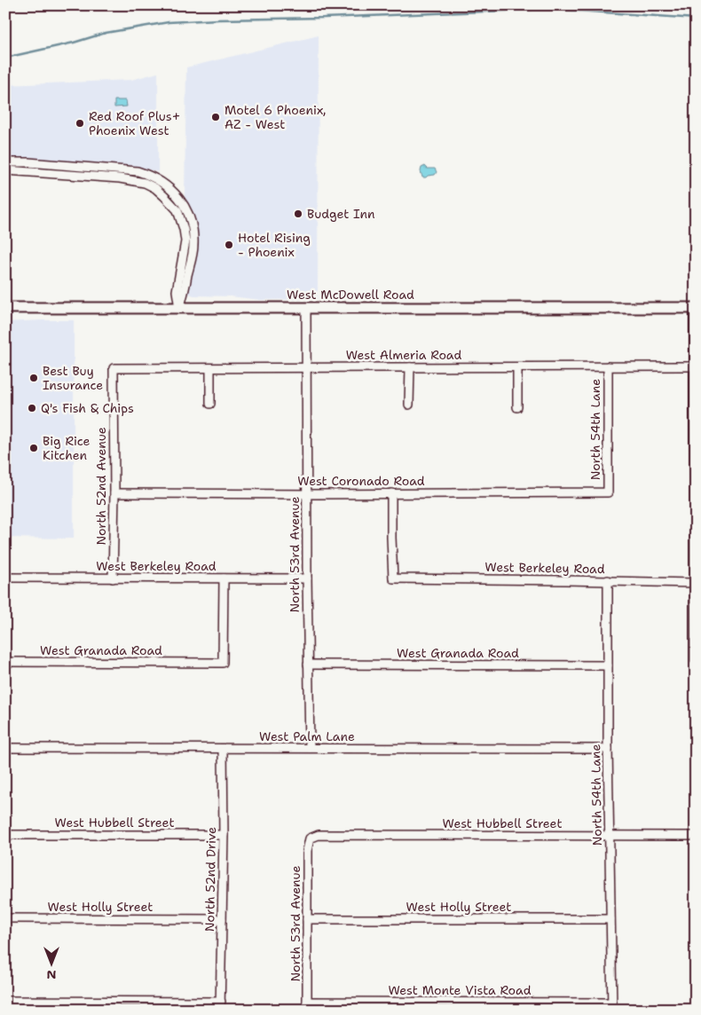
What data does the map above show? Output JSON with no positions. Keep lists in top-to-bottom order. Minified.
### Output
{"streets":{"main road":["West McDowell Road"],"street":["West Almeria Road","North 54th Lane","West Coronado Road","North 52nd Avenue","North 53rd Avenue","West Berkeley Road","West Granada Road","West Palm Lane","West Hubbell Street","North 52nd Drive","West Holly Street","West Monte Vista Road"]},"crossings":[["West McDowell Road","North 53rd Avenue"],["West Almeria Road","North 54th Lane"],["West Almeria Road","North 52nd Avenue"],["West Almeria Road","North 53rd Avenue"],["North 54th Lane","West Coronado Road"],["North 54th Lane","West Berkeley Road"],["North 54th Lane","West Granada Road"],["North 54th Lane","West Palm Lane"],["North 54th Lane","West Hubbell Street"],["North 54th Lane","West Holly Street"],["North 54th Lane","West Monte Vista Road"],["West Coronado Road","North 52nd Avenue"],["West Coronado Road","North 53rd Avenue"],["West Coronado Road","West Berkeley Road"],["North 52nd Avenue","West Berkeley Road"],["North 53rd Avenue","West Berkeley Road"],["North 53rd Avenue","West Granada Road"],["North 53rd Avenue","West Palm Lane"],["North 53rd Avenue","West Hubbell Street"],["North 53rd Avenue","West Holly Street"],["North 53rd Avenue","West Monte Vista Road"],["West Berkeley Road","West Granada Road"],["West Palm Lane","North 52nd Drive"],["West Hubbell Street","North 52nd Drive"],["North 52nd Drive","West Holly Street"]],"places":["Motel 6 Phoenix, AZ - West","Red Roof Plus+ Phoenix West","Budget Inn","Hotel Rising - Phoenix","Best Buy Insurance","Q's Fish & Chips","Big Rice Kitchen"],"north":"bottom"}
